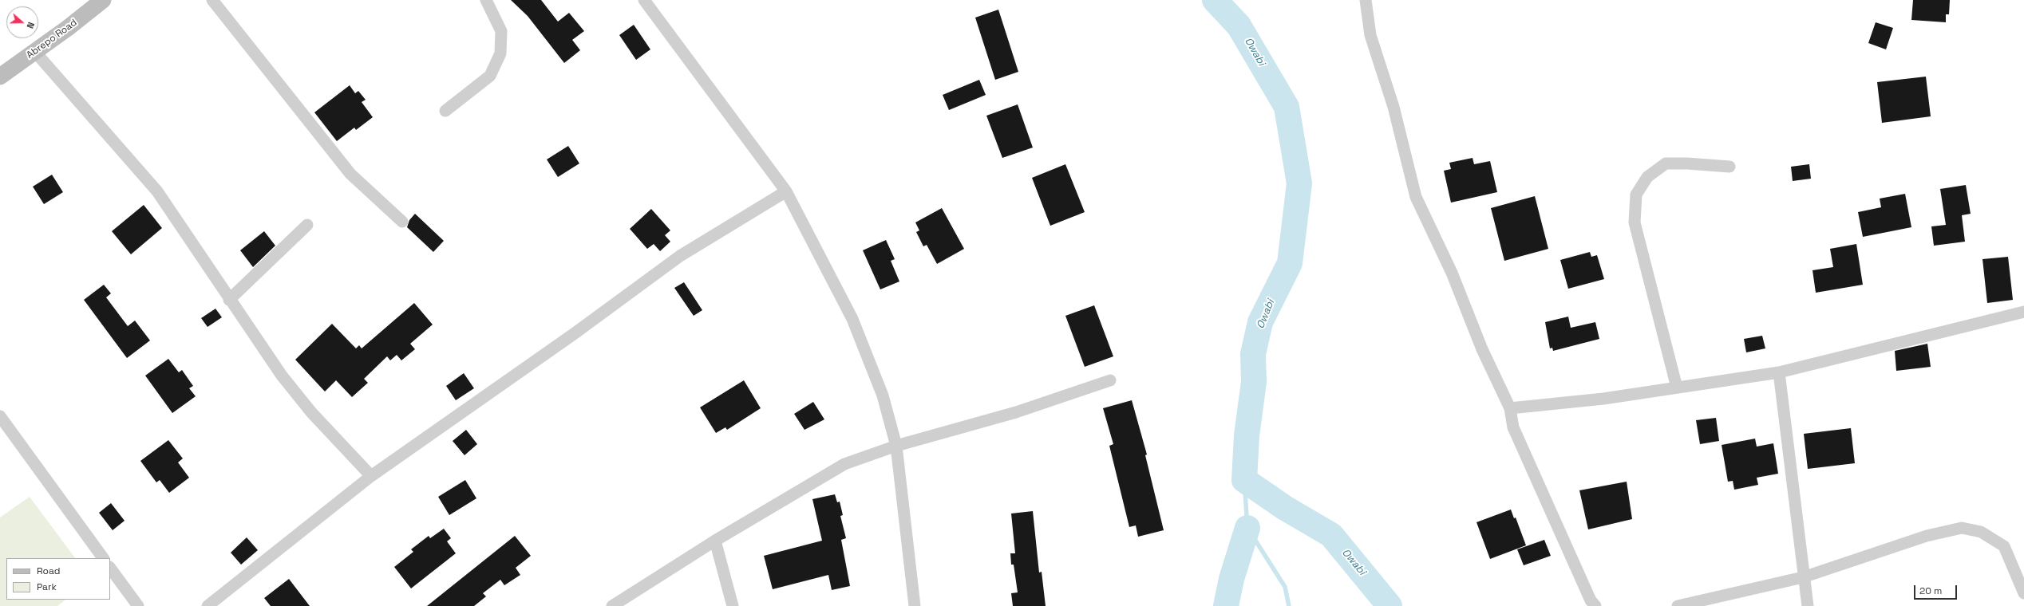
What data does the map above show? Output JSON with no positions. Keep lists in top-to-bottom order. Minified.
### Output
{"streets":{"main road":["Abrepo Road"]},"water":["Owabi"],"legend":["Road","Park"],"scale_bar":"20 m","north":"right"}
